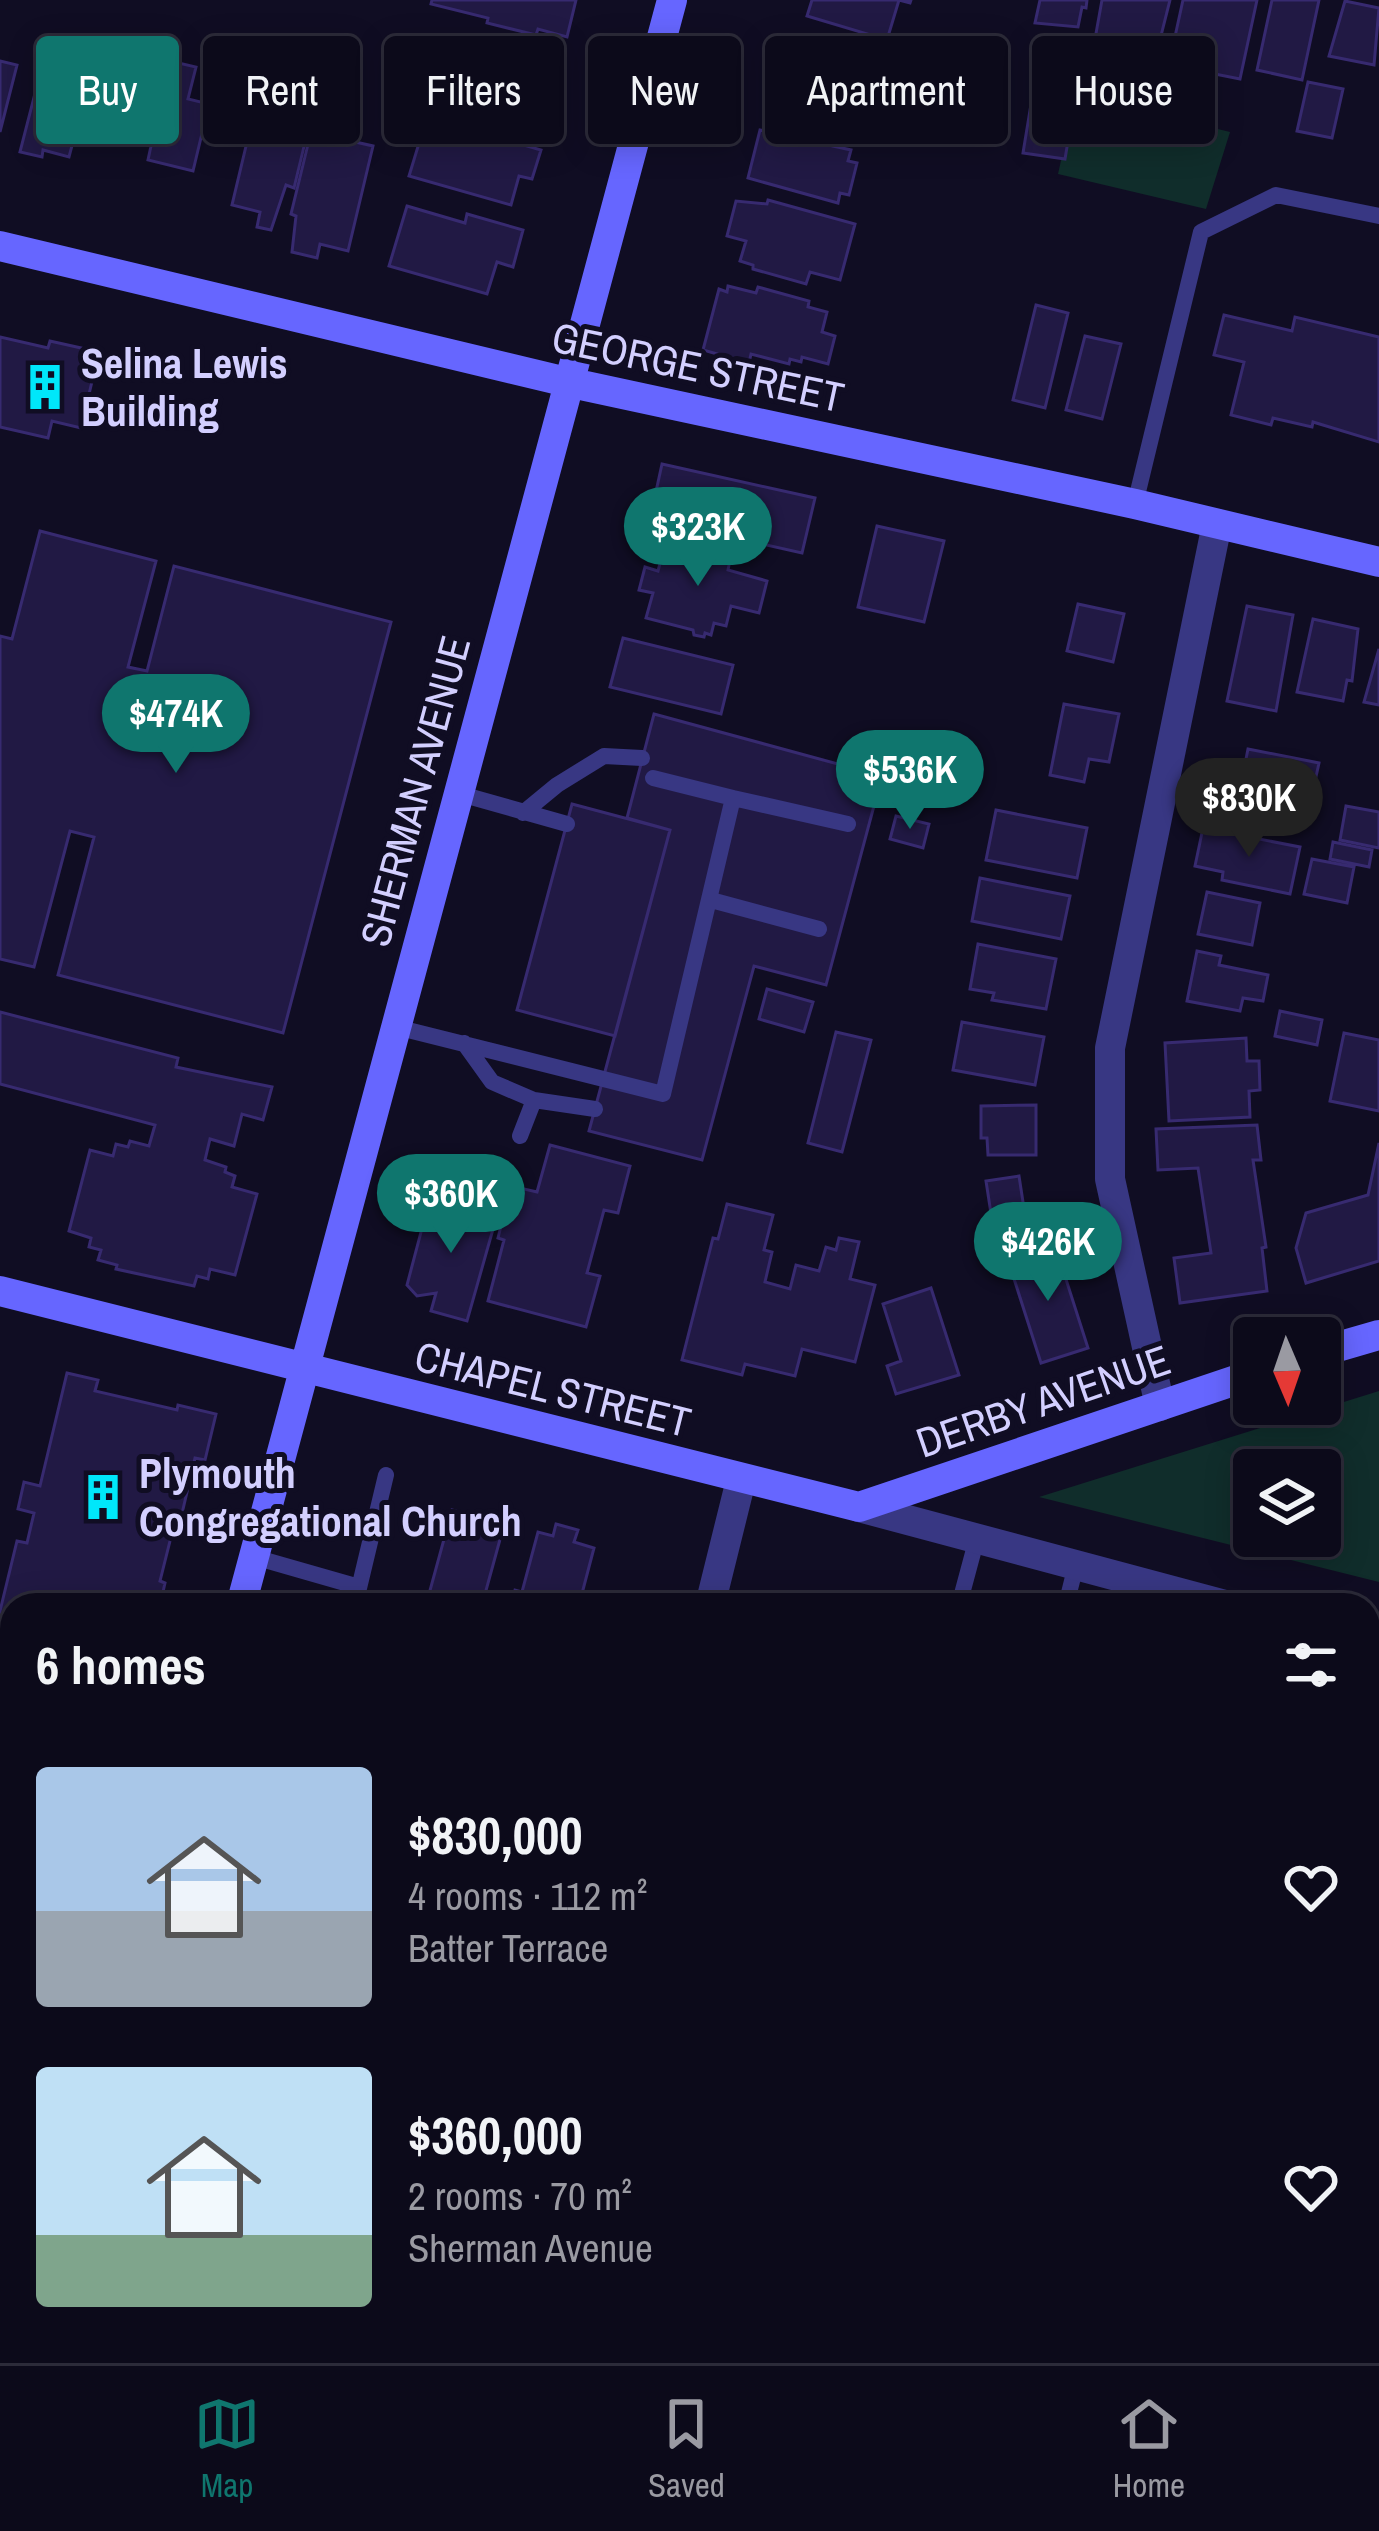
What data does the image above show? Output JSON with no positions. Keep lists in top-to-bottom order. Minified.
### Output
{"streets":{"main road":["GEORGE STREET","SHERMAN AVENUE","CHAPEL STREET","DERBY AVENUE"]},"crossings":[["GEORGE STREET","SHERMAN AVENUE"],["SHERMAN AVENUE","CHAPEL STREET"],["CHAPEL STREET","DERBY AVENUE"]],"places":{"building":["Selina Lewis Building","Plymouth Congregational Church"]},"north":"bottom","page":{"chip":["Buy","Rent","Filters","New","Apartment","House"],"price":["$323K","$474K","$536K","$830K","$360K","$426K"],"heading":"6 homes","list":[{"name":"$830,000","note":"4 rooms · 112 m² · Batter Terrace"},{"name":"$360,000","note":"2 rooms · 70 m² · Sherman Avenue"}],"tabs":["Map","Saved","Home"]}}
